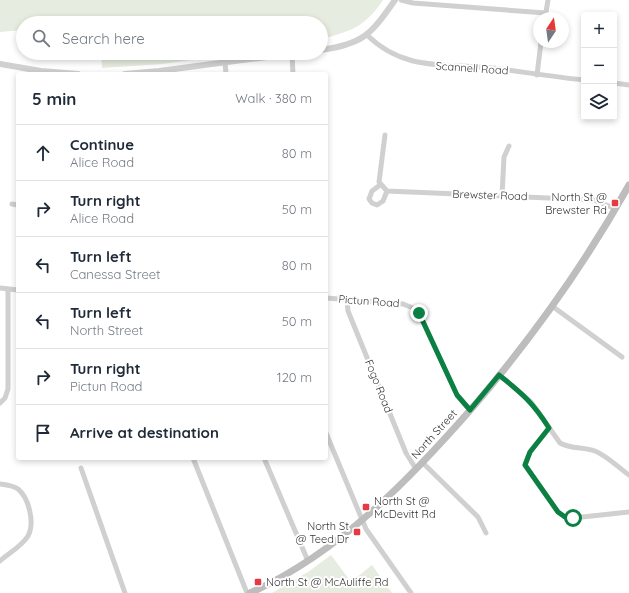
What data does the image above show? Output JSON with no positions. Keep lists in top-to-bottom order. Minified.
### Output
{"streets":{"main road":["North Street"],"street":["Scannell Road","Brewster Road","Pictun Road","Fogo Road"]},"crossings":[["Brewster Road","North Street"],["Pictun Road","Fogo Road"],["Pictun Road","North Street"],["Fogo Road","North Street"]],"places":{"transit":["North St @ Brewster Rd","North St @ McDevitt Rd","North St @ Teed Dr","North St @ McAuliffe Rd"]},"north":"top","page":{"map_buttons":["+","−"],"search":"Search here","heading":["5 min","Walk · 380 m"],"list":[["Continue","Alice Road","80 m"],["Turn right","Alice Road","50 m"],["Turn left","Canessa Street","80 m"],["Turn left","North Street","50 m"],["Turn right","Pictun Road","120 m"],"Arrive at destination"]}}
